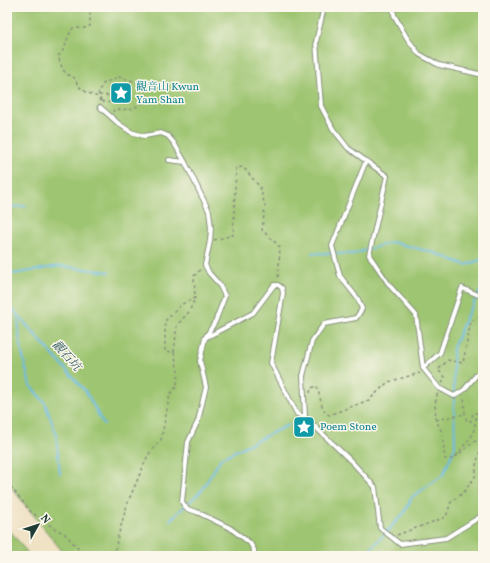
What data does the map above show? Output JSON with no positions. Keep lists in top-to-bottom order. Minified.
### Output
{"water":["觀石坑"],"places":{"place":["觀音山 Kwun Yam Shan","Poem Stone"]},"north":"top right"}
